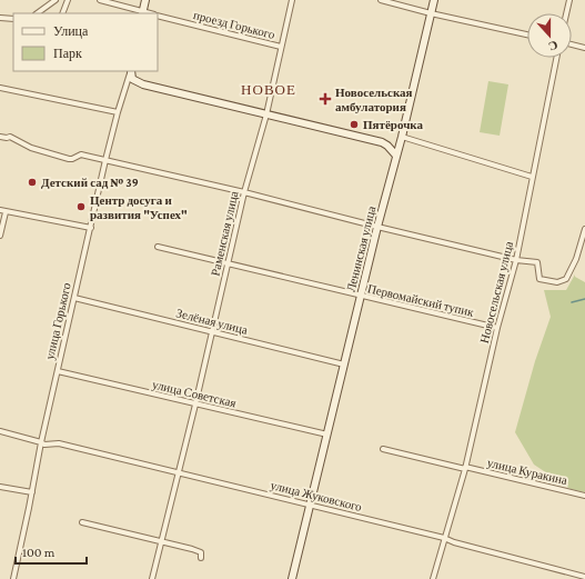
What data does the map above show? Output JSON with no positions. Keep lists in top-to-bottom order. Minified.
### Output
{"streets":{"street":["проезд Горького","Раменская улица","Ленинская улица","Новосельская улица","Первомайский тупик","улица Горького","Зелёная улица","улица Советская","улица Куракина","улица Жуковского"]},"crossings":[["проезд Горького","Раменская улица"],["Раменская улица","Первомайский тупик"],["Раменская улица","Зелёная улица"],["Раменская улица","улица Советская"],["Раменская улица","улица Жуковского"],["Ленинская улица","Первомайский тупик"],["Ленинская улица","Зелёная улица"],["Ленинская улица","улица Советская"],["Ленинская улица","улица Жуковского"],["Новосельская улица","Первомайский тупик"],["Новосельская улица","улица Куракина"],["Новосельская улица","улица Жуковского"],["улица Горького","Зелёная улица"],["улица Горького","улица Советская"],["улица Горького","улица Жуковского"]],"districts":["НОВОЕ"],"places":{"health":["Новосельская амбулатория"],"other":["Пятёрочка","Детский сад № 39","Центр досуга и развития \"Успех\""]},"legend":["Улица","Парк"],"scale_bar":"100 m","north":"bottom"}
